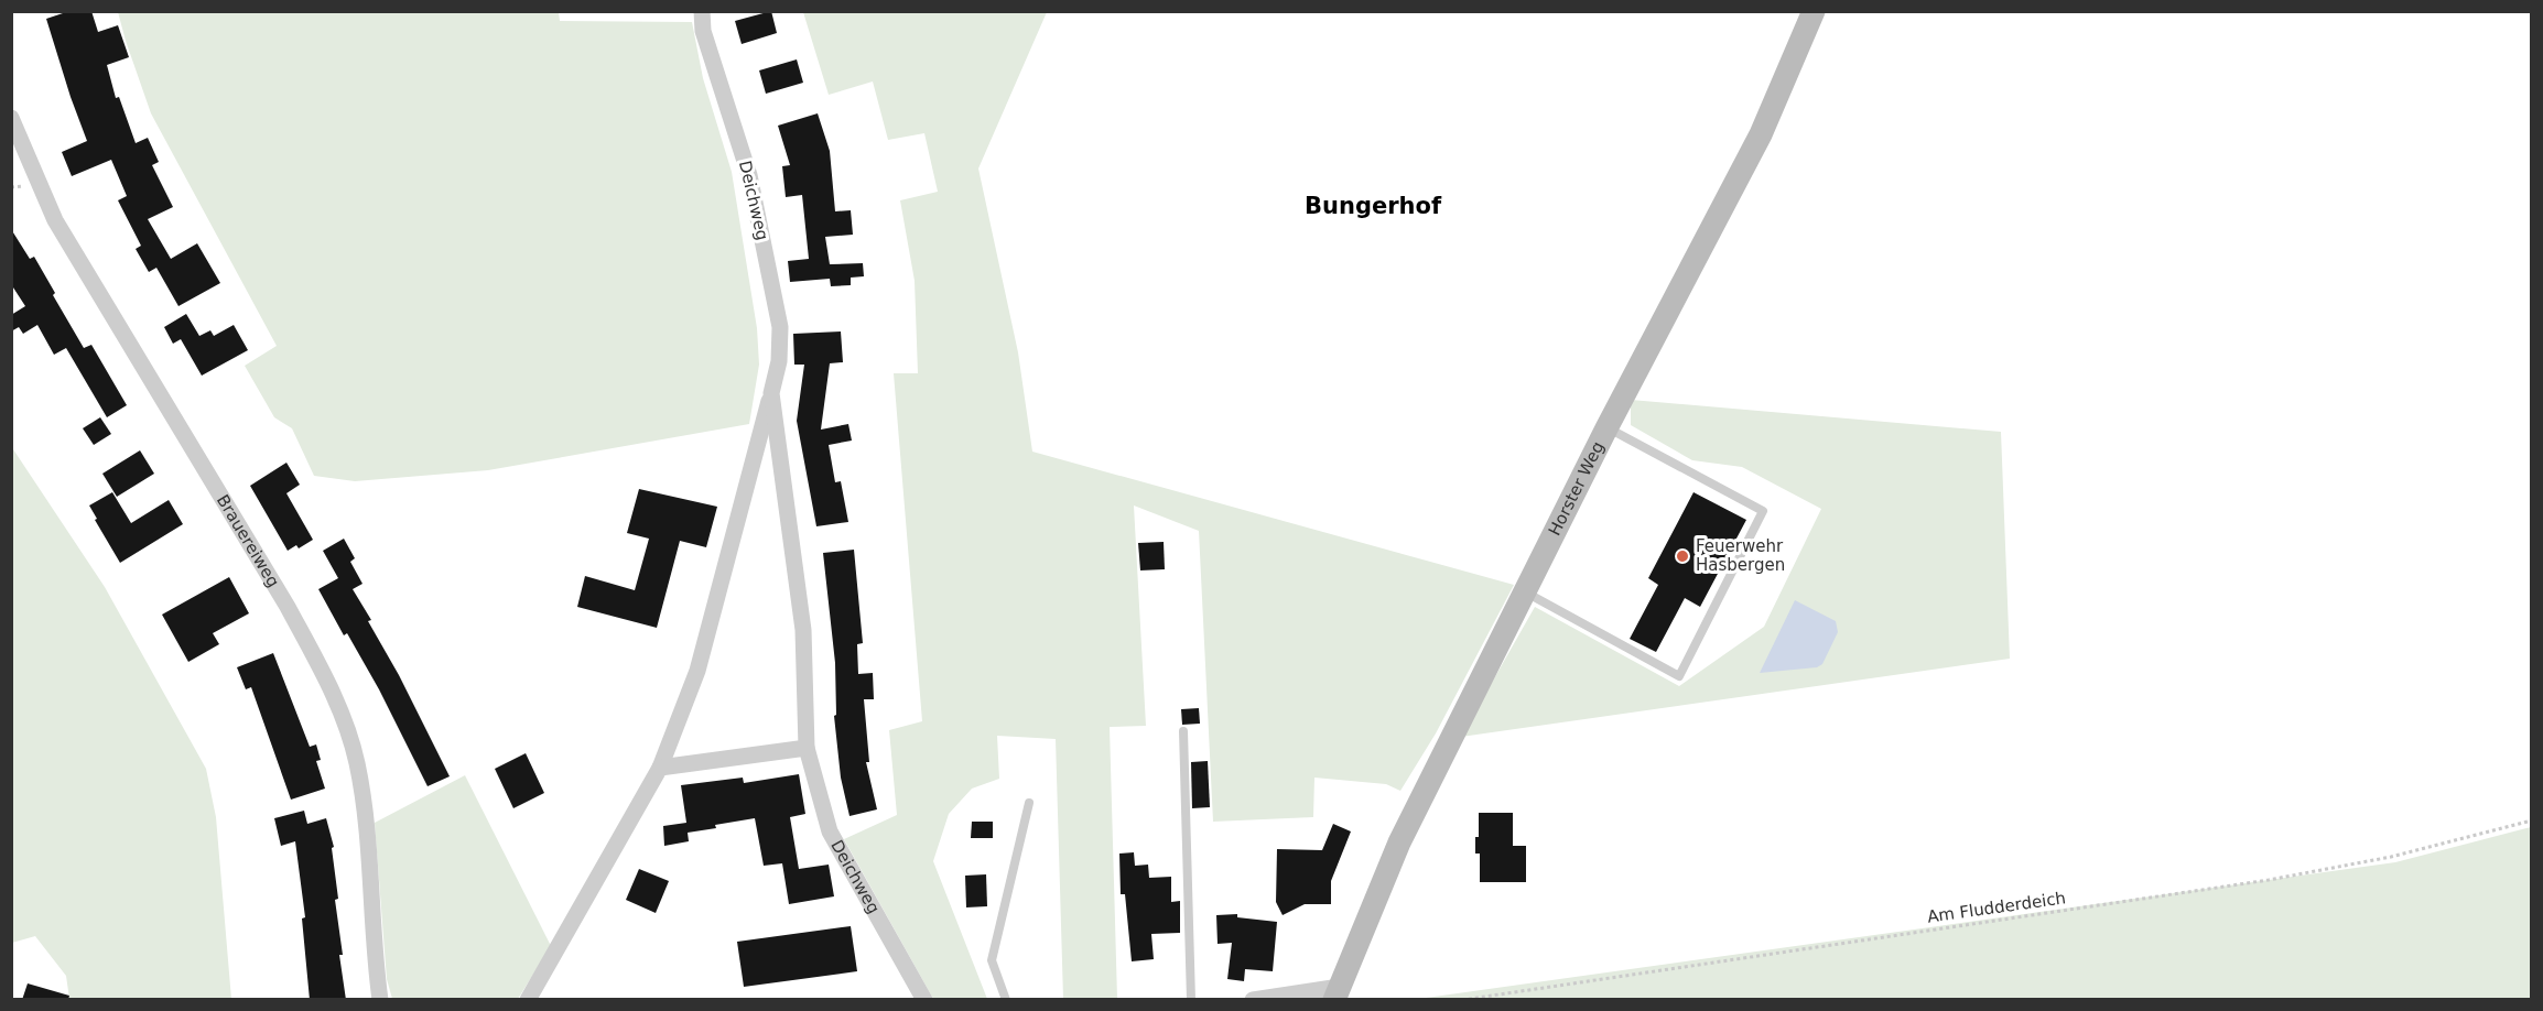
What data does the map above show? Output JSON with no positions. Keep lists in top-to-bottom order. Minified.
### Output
{"streets":{"street":["Deichweg","Horster Weg","Brauereiweg"],"path":["Am Fludderdeich"]},"districts":["Bungerhof"],"places":["Feuerwehr Hasbergen"]}
